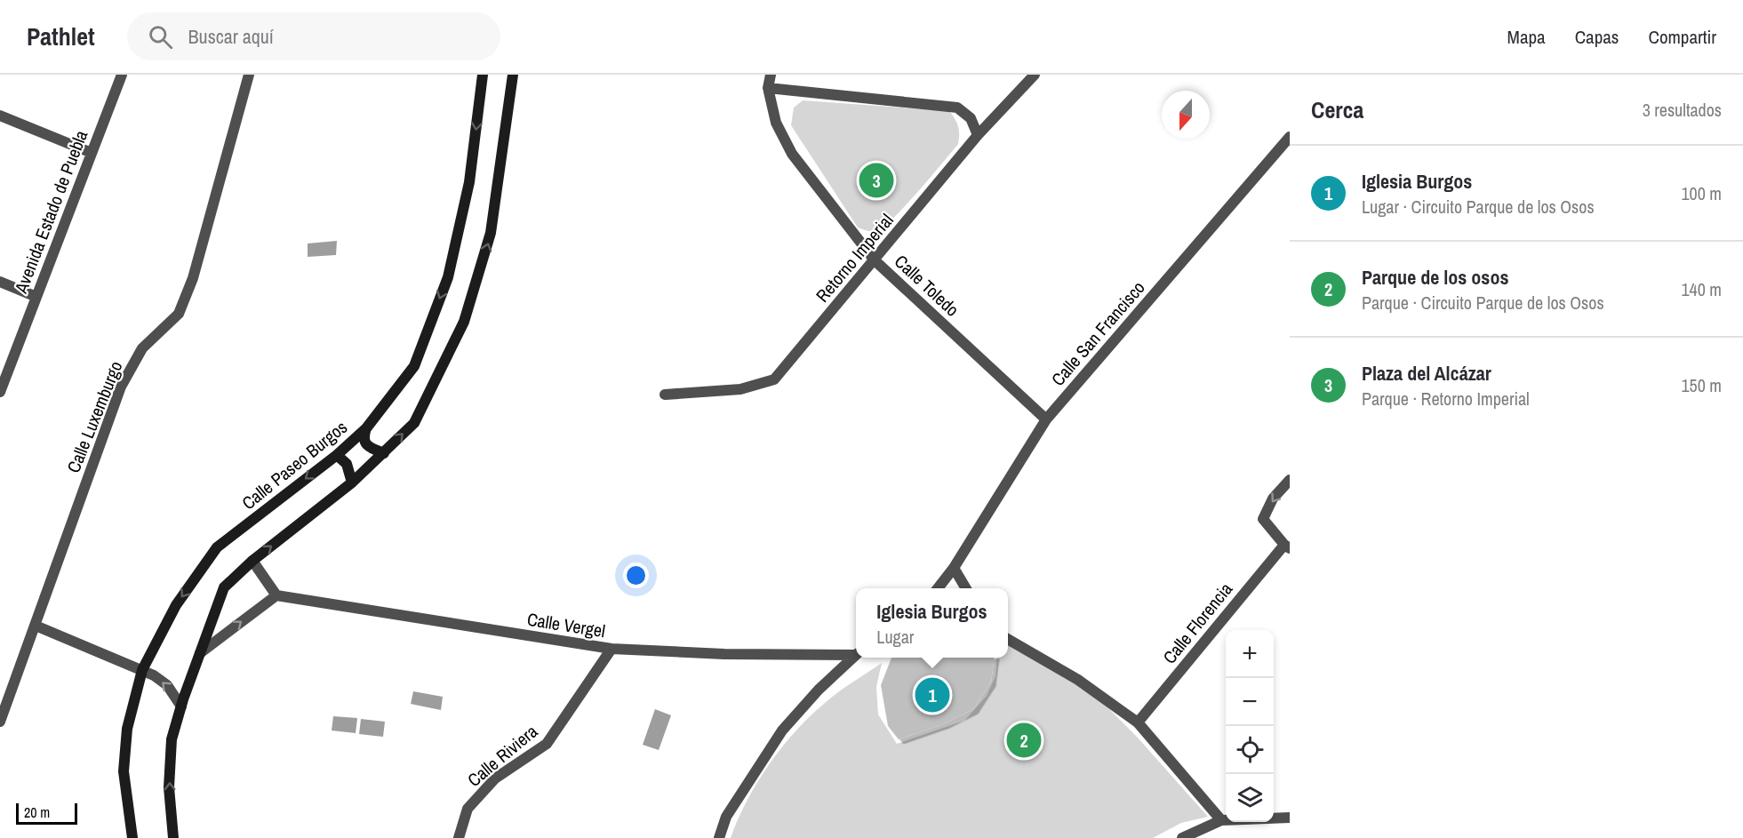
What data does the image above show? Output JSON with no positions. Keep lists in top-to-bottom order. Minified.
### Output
{"streets":{"street":["Avenida Estado de Puebla","Retorno Imperial","Calle Toledo","Calle San Francisco","Calle Luxemburgo","Calle Paseo Burgos","Calle Florencia","Calle Vergel","Calle Riviera"]},"crossings":[["Retorno Imperial","Calle Toledo"],["Calle Toledo","Calle San Francisco"],["Calle Vergel","Calle Riviera"]],"scale_bar":"20 m","north":"bottom","page":{"header":"Pathlet","search":"Buscar aquí","nav":["Mapa","Capas","Compartir"],"heading":["Cerca","3 resultados"],"list":[{"mark":"1","name":"Iglesia Burgos","note":"Lugar · Circuito Parque de los Osos","value":"100 m"},{"mark":"2","name":"Parque de los osos","note":"Parque · Circuito Parque de los Osos","value":"140 m"},{"mark":"3","name":"Plaza del Alcázar","note":"Parque · Retorno Imperial","value":"150 m"}],"pins":["3","1","2"],"popup":["Iglesia Burgos","Lugar"],"map_buttons":["+","−"],"scale":"20 m"}}
